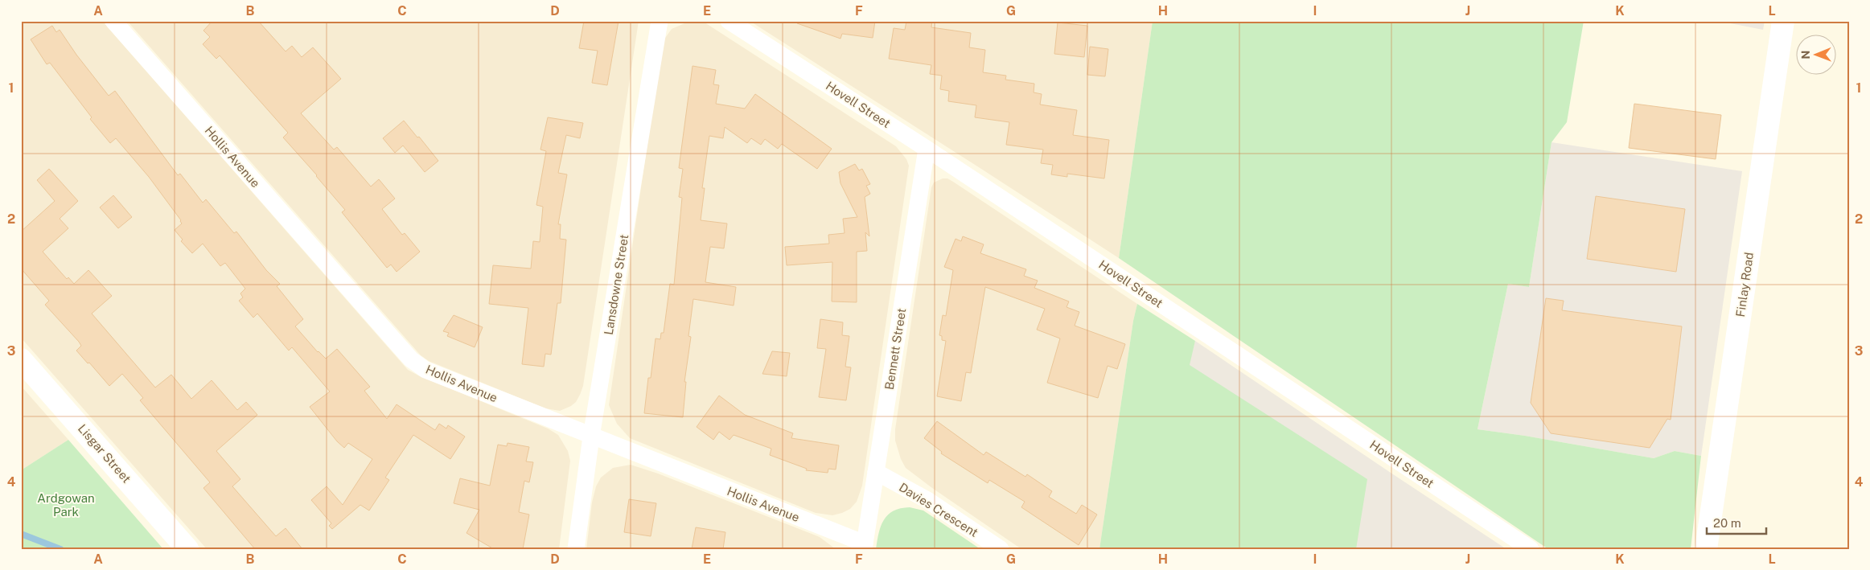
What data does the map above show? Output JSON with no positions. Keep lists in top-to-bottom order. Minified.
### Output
{"streets":{"street":["Hovell Street","Hollis Avenue","Lansdowne Street","Finlay Road","Bennett Street","Lisgar Street","Davies Crescent"]},"crossings":[["Hovell Street","Bennett Street"],["Hollis Avenue","Lansdowne Street"],["Hollis Avenue","Bennett Street"],["Bennett Street","Davies Crescent"]],"parks":["Ardgowan Park"],"scale_bar":"20 m","north":"left","grid":{"columns":["A","B","C","D","E","F","G","H","I","J","K","L"],"rows":["1","2","3","4"]}}
